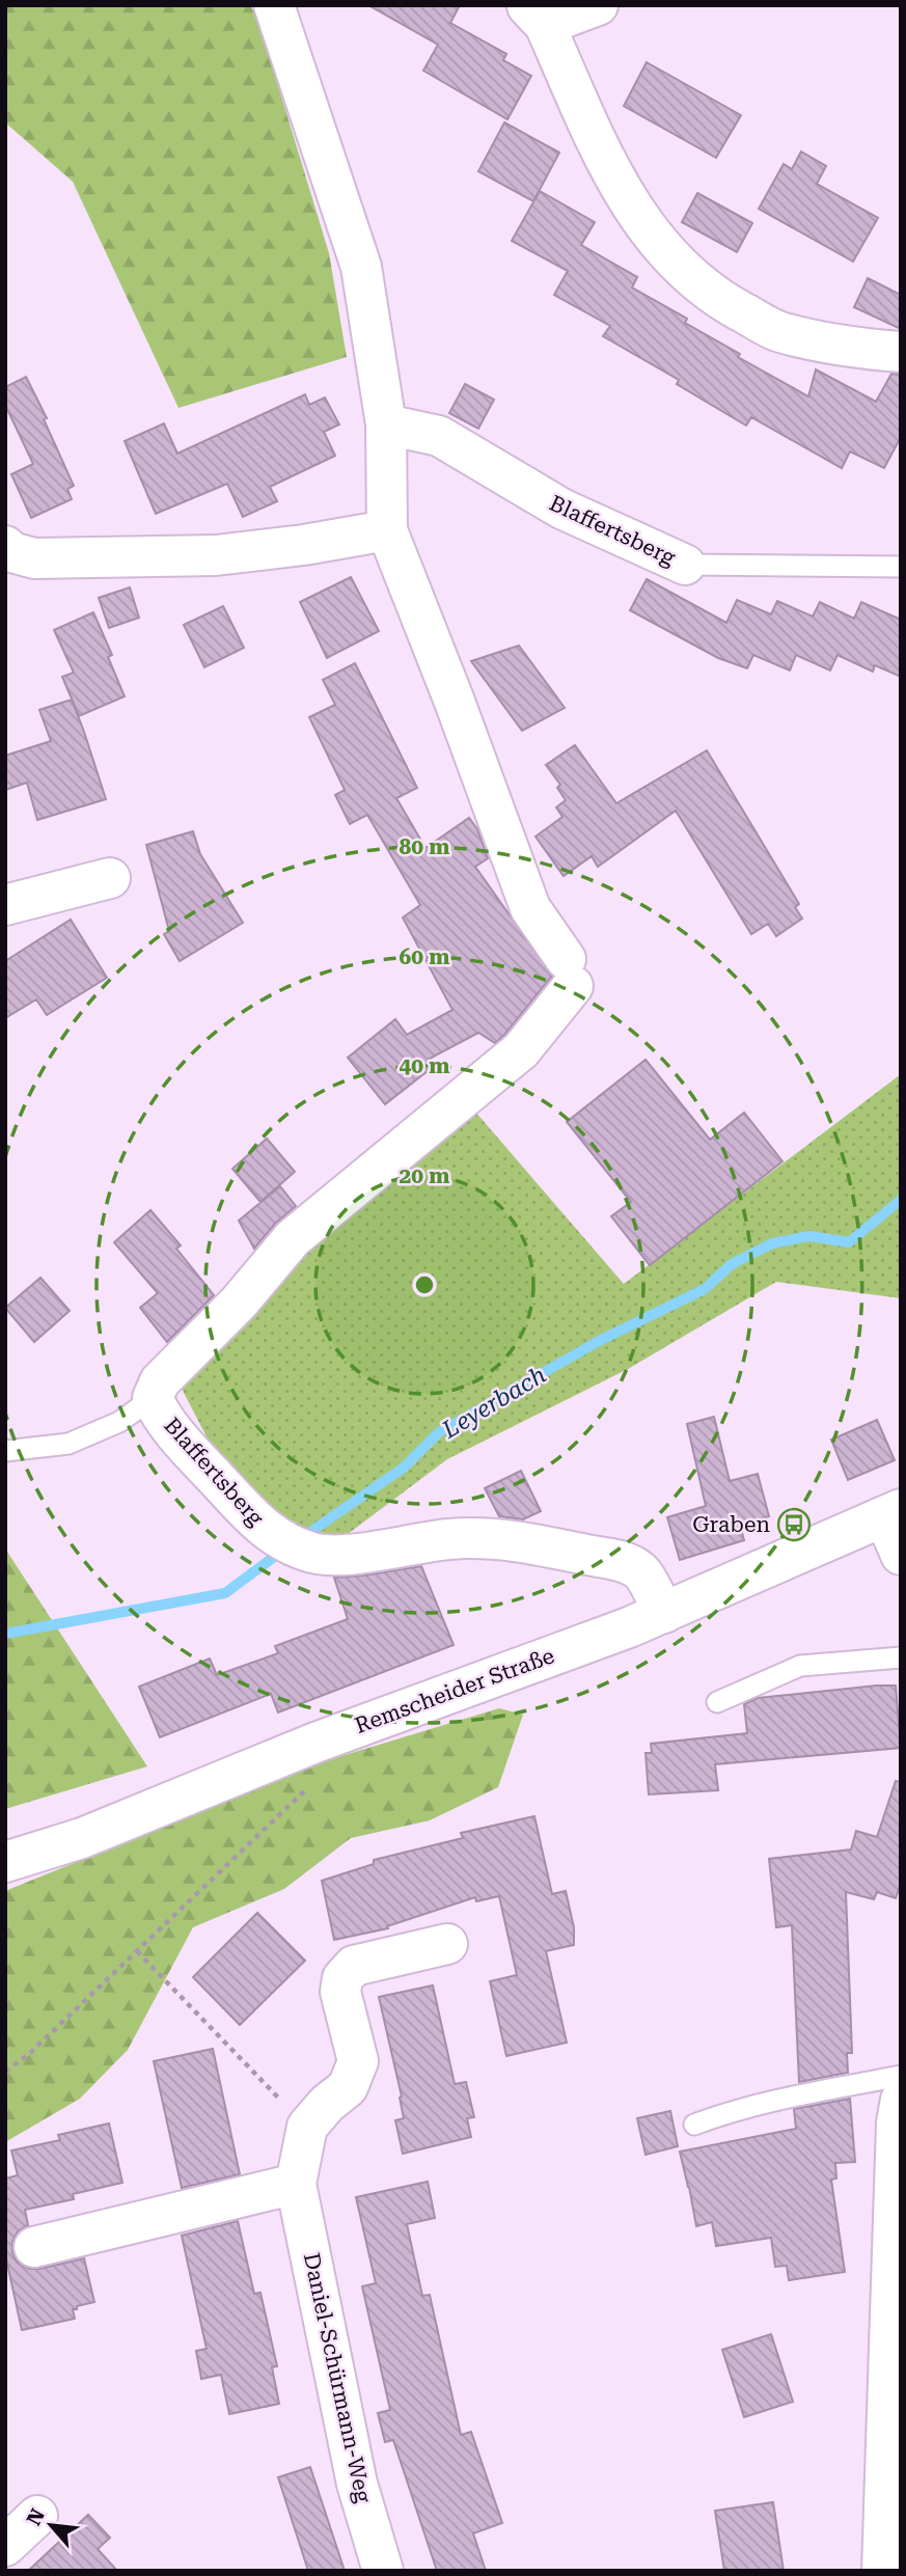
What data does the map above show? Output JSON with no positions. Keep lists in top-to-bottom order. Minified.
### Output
{"streets":{"street":["Blaffertsberg","Remscheider Straße","Daniel-Schürmann-Weg"]},"crossings":[["Blaffertsberg","Remscheider Straße"]],"water":["Leyerbach"],"places":{"bus stop":["Graben"]},"north":"top left","rings":["80 m","60 m","40 m","20 m"]}
